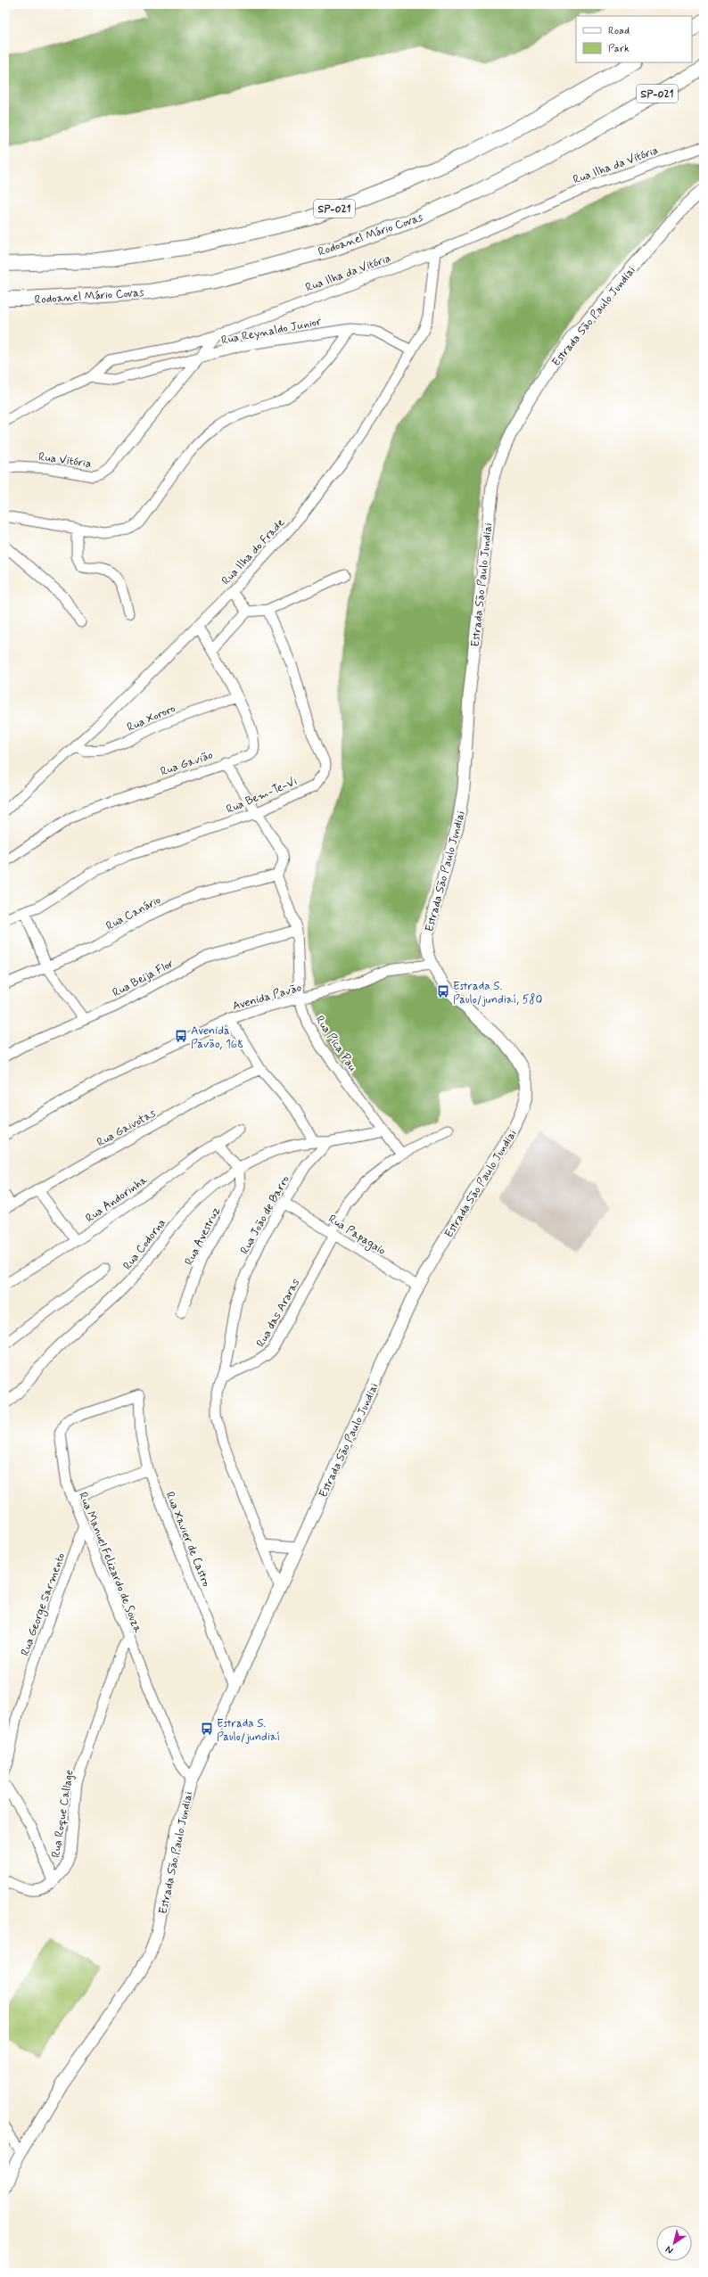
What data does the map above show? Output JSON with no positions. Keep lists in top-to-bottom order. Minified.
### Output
{"streets":{"highway":["SP-021","Rodoanel Mário Covas"],"main road":["Estrada São Paulo Jundiai"],"street":["Rua Ilha da Vitória","Rua Reynaldo Junior","Rua Vitória","Rua Ilha do Frade","Rua Xororo","Rua Gavião","Rua Bem-Te-Vi","Rua Canário","Rua Beija Flor","Avenida Pavão","Rua Pica Pau","Rua Gaivotas","Rua Andorinha","Rua João de Barro","Rua Papagaio","Rua Avestruz","Rua Codorna","Rua das Araras","Rua Xavier de Castro","Rua Manuel Felizardo de Souza","Rua George Sarmento","Rua Roque Callage"]},"crossings":[["Rua Ilha da Vitória","Rua Reynaldo Junior"],["Rua Ilha da Vitória","Rua Vitória"],["Rua Ilha da Vitória","Rua Ilha do Frade"],["Estrada São Paulo Jundiai","Avenida Pavão"],["Estrada São Paulo Jundiai","Rua João de Barro"],["Estrada São Paulo Jundiai","Rua Papagaio"],["Estrada São Paulo Jundiai","Rua Xavier de Castro"],["Estrada São Paulo Jundiai","Rua Manuel Felizardo de Souza"],["Rua Reynaldo Junior","Rua Vitória"],["Rua Reynaldo Junior","Rua Ilha do Frade"],["Rua Ilha do Frade","Rua Xororo"],["Rua Ilha do Frade","Rua Gavião"],["Rua Xororo","Rua Gavião"],["Rua Canário","Rua Pica Pau"],["Rua Beija Flor","Rua Pica Pau"],["Avenida Pavão","Rua Pica Pau"],["Rua Pica Pau","Rua das Araras"],["Rua João de Barro","Rua Papagaio"],["Rua João de Barro","Rua Codorna"],["Rua João de Barro","Rua das Araras"],["Rua Papagaio","Rua das Araras"],["Rua Avestruz","Rua Codorna"],["Rua Xavier de Castro","Rua Manuel Felizardo de Souza"],["Rua Manuel Felizardo de Souza","Rua George Sarmento"],["Rua Manuel Felizardo de Souza","Rua Roque Callage"]],"places":{"bus stop":["Estrada S. Paulo/jundiaí, 580","Avenida Pavão, 168","Estrada S. Paulo/jundiaí"]},"legend":["Road","Park"],"north":"bottom left"}
